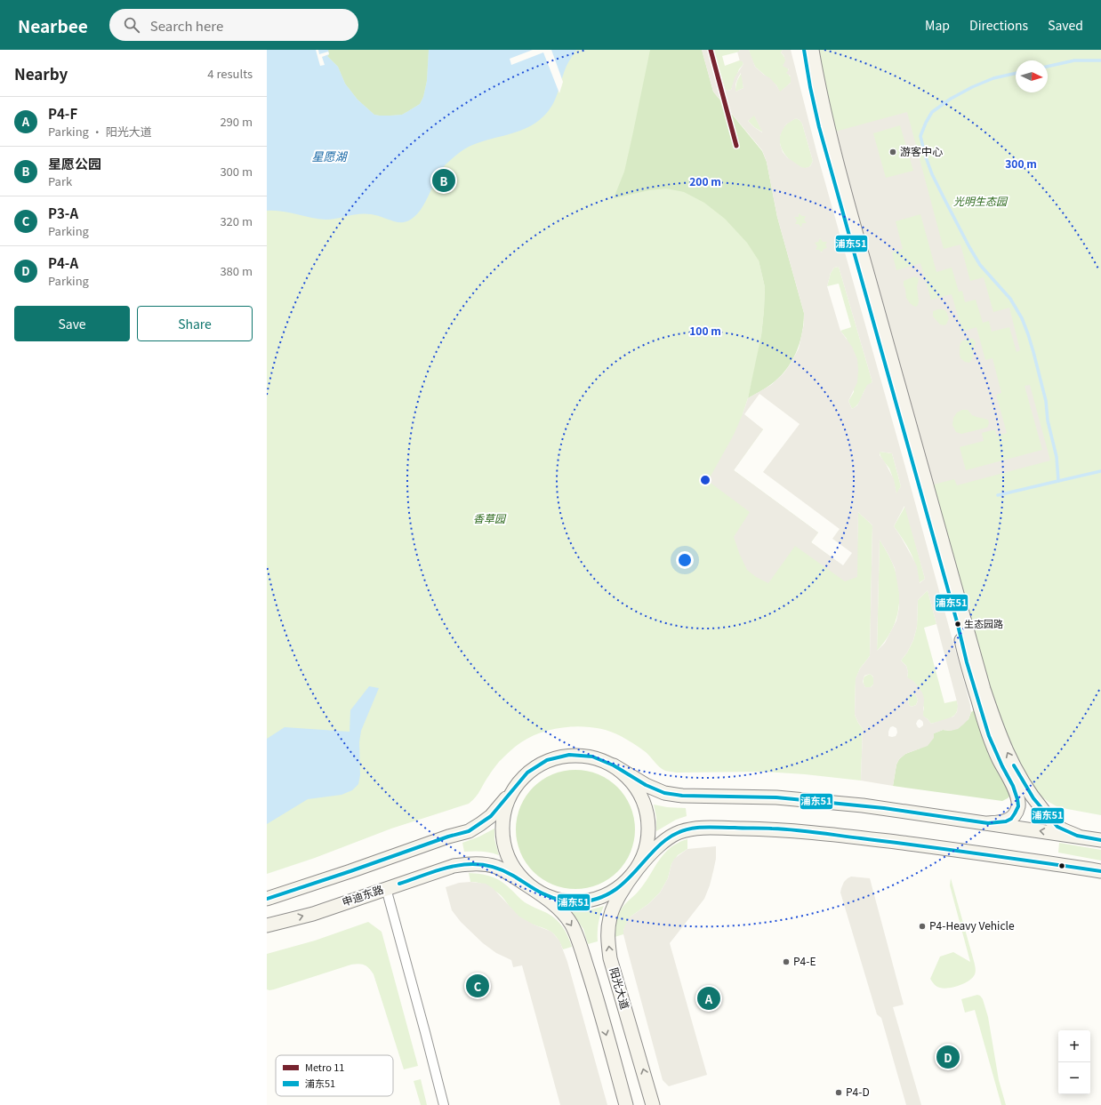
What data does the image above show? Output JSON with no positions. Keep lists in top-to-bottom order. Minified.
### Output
{"streets":{"street":["申迪东路","阳光大道"]},"water":["星愿湖"],"parks":["光明生态园","香草园"],"places":["游客中心","生态园路","P4-Heavy Vehicle","P4-E","P4-D"],"lines":["metro line 11","transit line 浦东51"],"legend":["Metro 11","浦东51"],"north":"right","page":{"header":"Nearbee","search":"Search here","nav":["Map","Directions","Saved"],"heading":["Nearby","4 results"],"list":[{"mark":"A","name":"P4-F","note":"Parking · 阳光大道","value":"290 m"},{"mark":"B","name":"星愿公园","note":"Park","value":"300 m"},{"mark":"C","name":"P3-A","note":"Parking","value":"320 m"},{"mark":"D","name":"P4-A","note":"Parking","value":"380 m"}],"pins":["B","C","A","D"],"buttons":["Save","Share"],"map_buttons":["+","−"]},"rings":["300 m","200 m","100 m"]}
